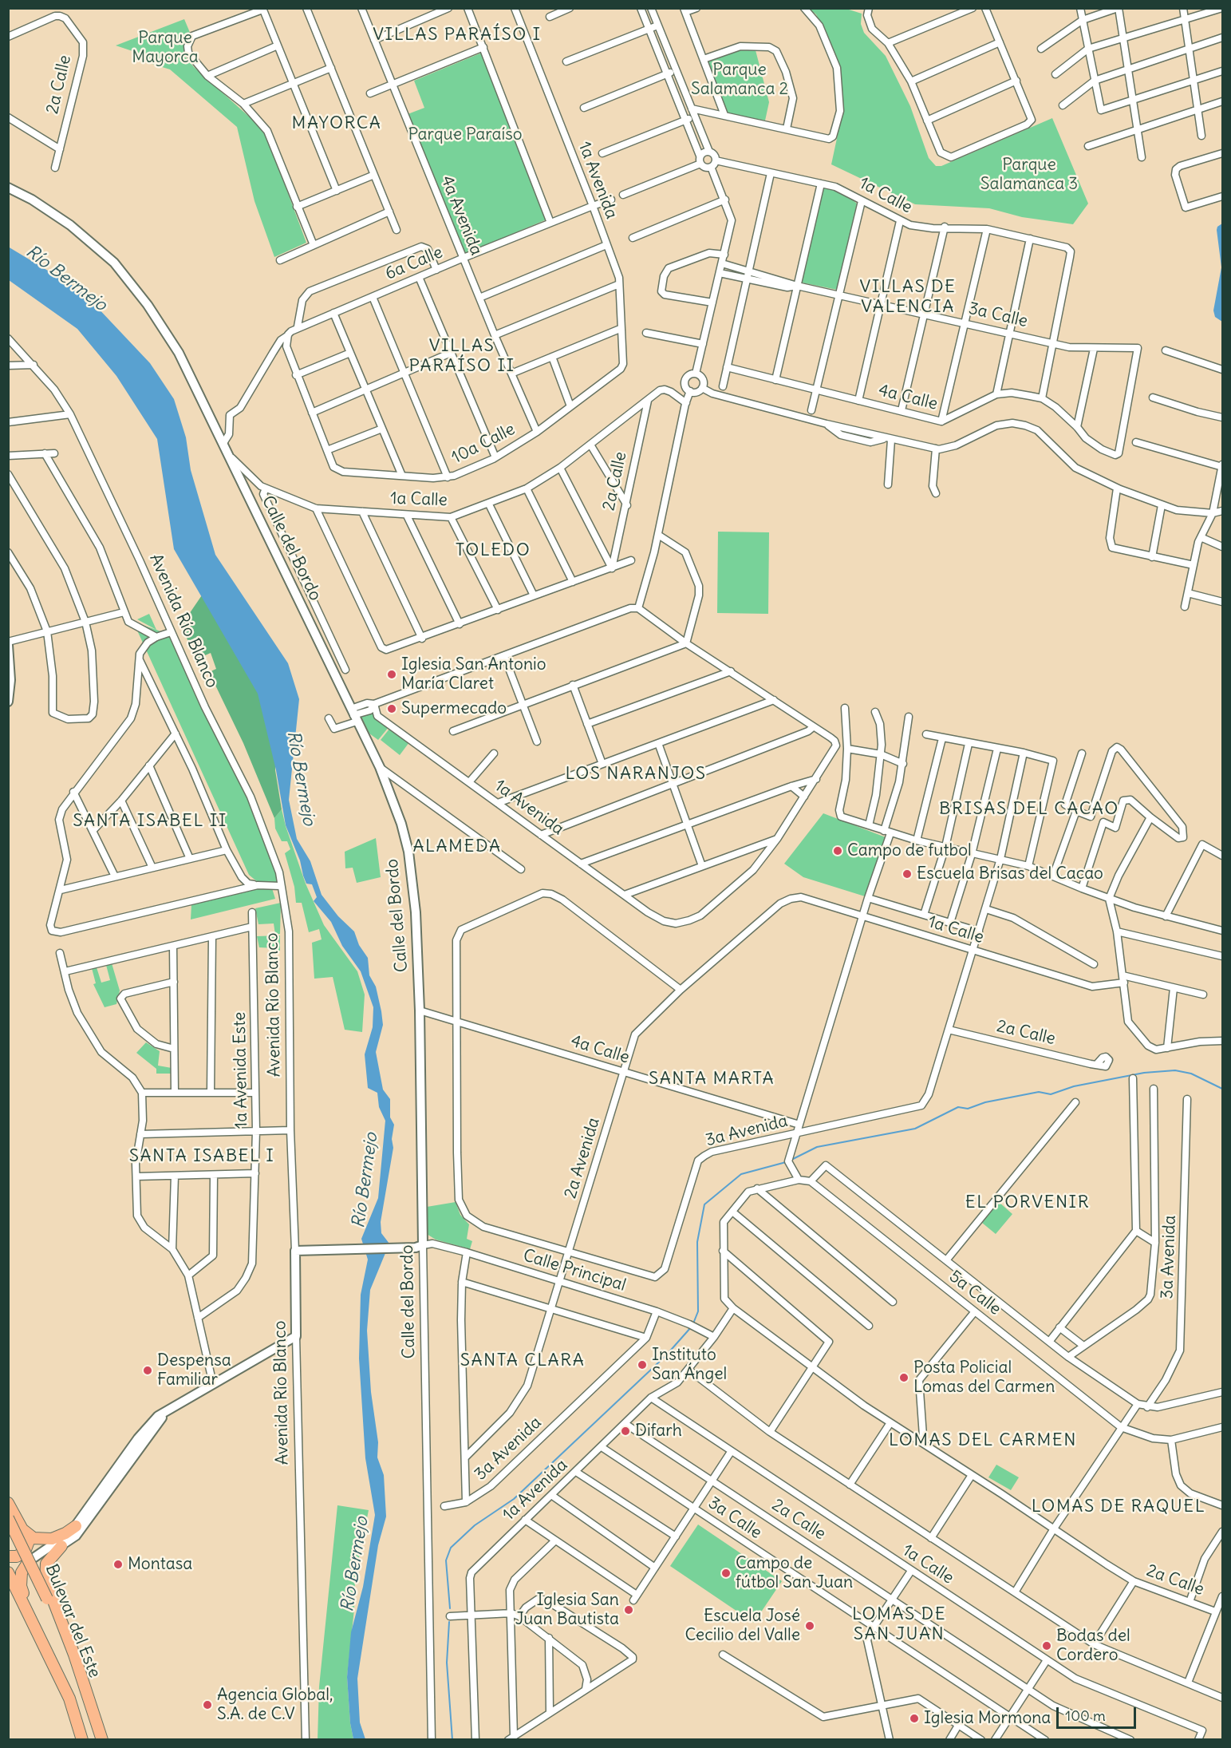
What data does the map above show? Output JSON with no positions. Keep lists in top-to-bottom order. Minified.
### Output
{"streets":{"highway":["Bulevar del Este"],"street":["2a Calle","1a Avenida","1a Calle","4a Avenida","6a Calle","3a Calle","4a Calle","10a Calle","Calle del Bordo","Avenida Río Blanco","1a Avenida Este","3a Avenida","2a Avenida","Calle Principal","5a Calle"]},"crossings":[["2a Calle","1a Avenida"],["2a Calle","1a Calle"],["2a Calle","3a Avenida"],["1a Avenida","1a Calle"],["1a Avenida","6a Calle"],["1a Avenida","3a Calle"],["1a Avenida","10a Calle"],["1a Avenida","Calle Principal"],["1a Calle","3a Calle"],["1a Calle","Calle del Bordo"],["1a Calle","2a Avenida"],["4a Avenida","6a Calle"],["4a Avenida","10a Calle"],["6a Calle","Calle del Bordo"],["3a Calle","4a Calle"],["4a Calle","Calle del Bordo"],["4a Calle","2a Avenida"],["Calle del Bordo","Calle Principal"],["3a Avenida","2a Avenida"],["3a Avenida","Calle Principal"],["2a Avenida","Calle Principal"]],"districts":["VILLAS PARAÍSO I","MAYORCA","VILLAS DE VALENCIA","VILLAS PARAÍSO II","TOLEDO","LOS NARANJOS","BRISAS DEL CACAO","SANTA ISABEL II","ALAMEDA","SANTA MARTA","SANTA ISABEL I","EL PORVENIR","SANTA CLARA","LOMAS DEL CARMEN","LOMAS DE RAQUEL","LOMAS DE SAN JUAN"],"water":["Río Bermejo"],"parks":["Parque Mayorca","Parque Salamanca 2","Parque Paraíso","Parque Salamanca 3"],"places":["Iglesia San Antonio María Claret","Supermecado","Campo de futbol","Escuela Brisas del Cacao","Instituto San Ángel","Despensa Familiar","Posta Policial Lomas del Carmen","Difarh","Montasa","Campo de fútbol San Juan","Iglesia San Juan Bautista","Escuela José Cecilio del Valle","Bodas del Cordero","Agencia Global, S.A. de C.V","Iglesia Mormona"],"scale_bar":"100 m"}
